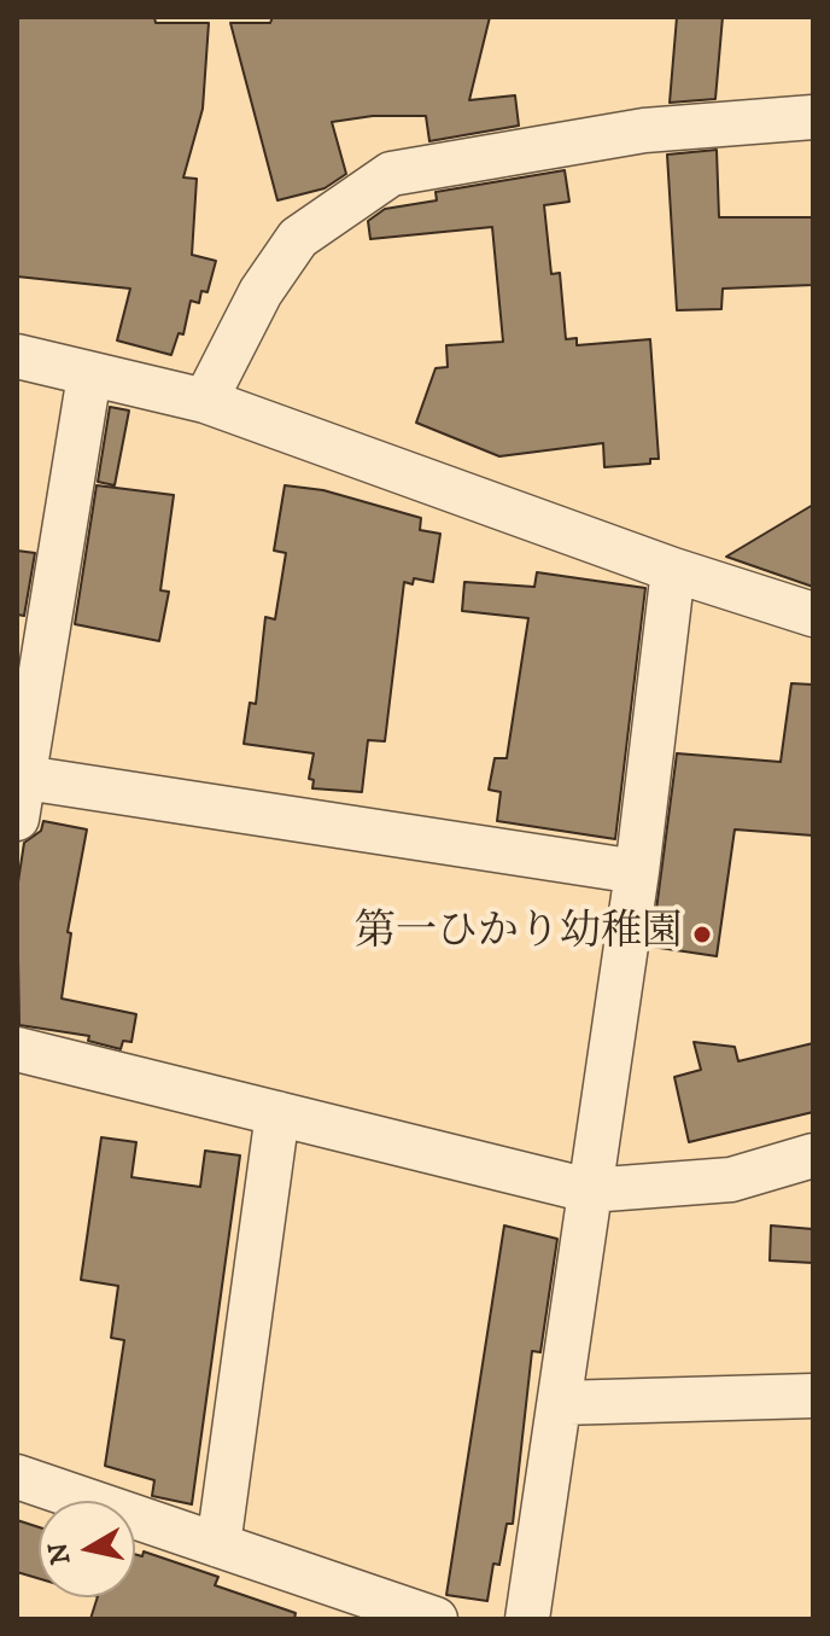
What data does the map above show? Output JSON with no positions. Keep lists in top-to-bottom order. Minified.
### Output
{"places":["第一ひかり幼稚園"],"north":"left"}
